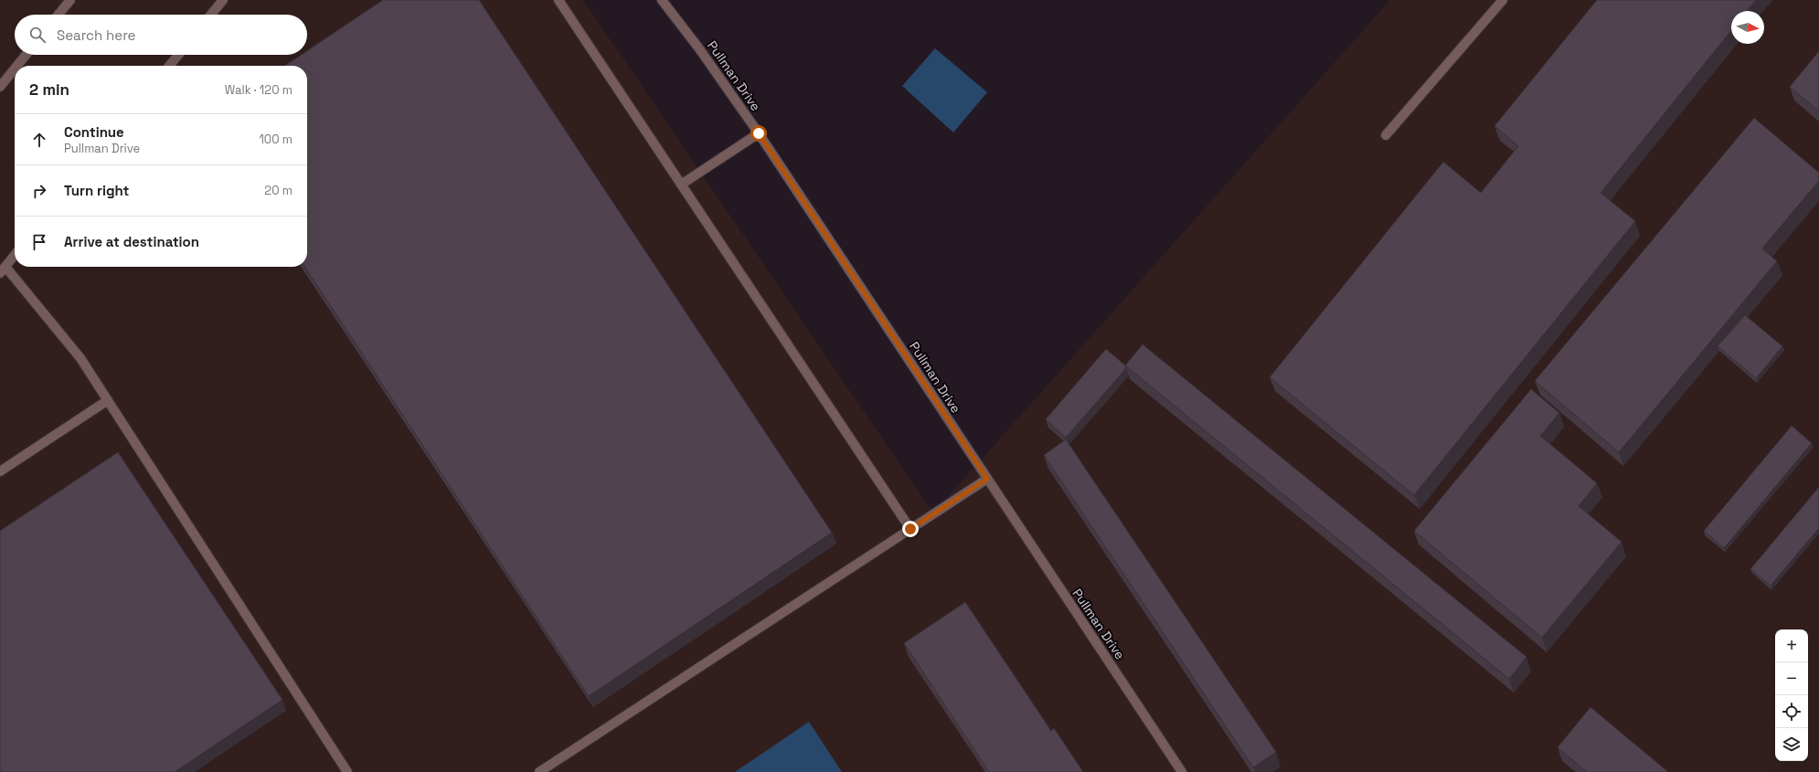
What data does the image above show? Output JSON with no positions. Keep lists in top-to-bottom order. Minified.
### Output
{"streets":{"street":["Pullman Drive"]},"north":"right","page":{"search":"Search here","heading":["2 min","Walk · 120 m"],"list":[["Continue","Pullman Drive","100 m"],["Turn right","20 m"],"Arrive at destination"],"map_buttons":["+","−"]}}
